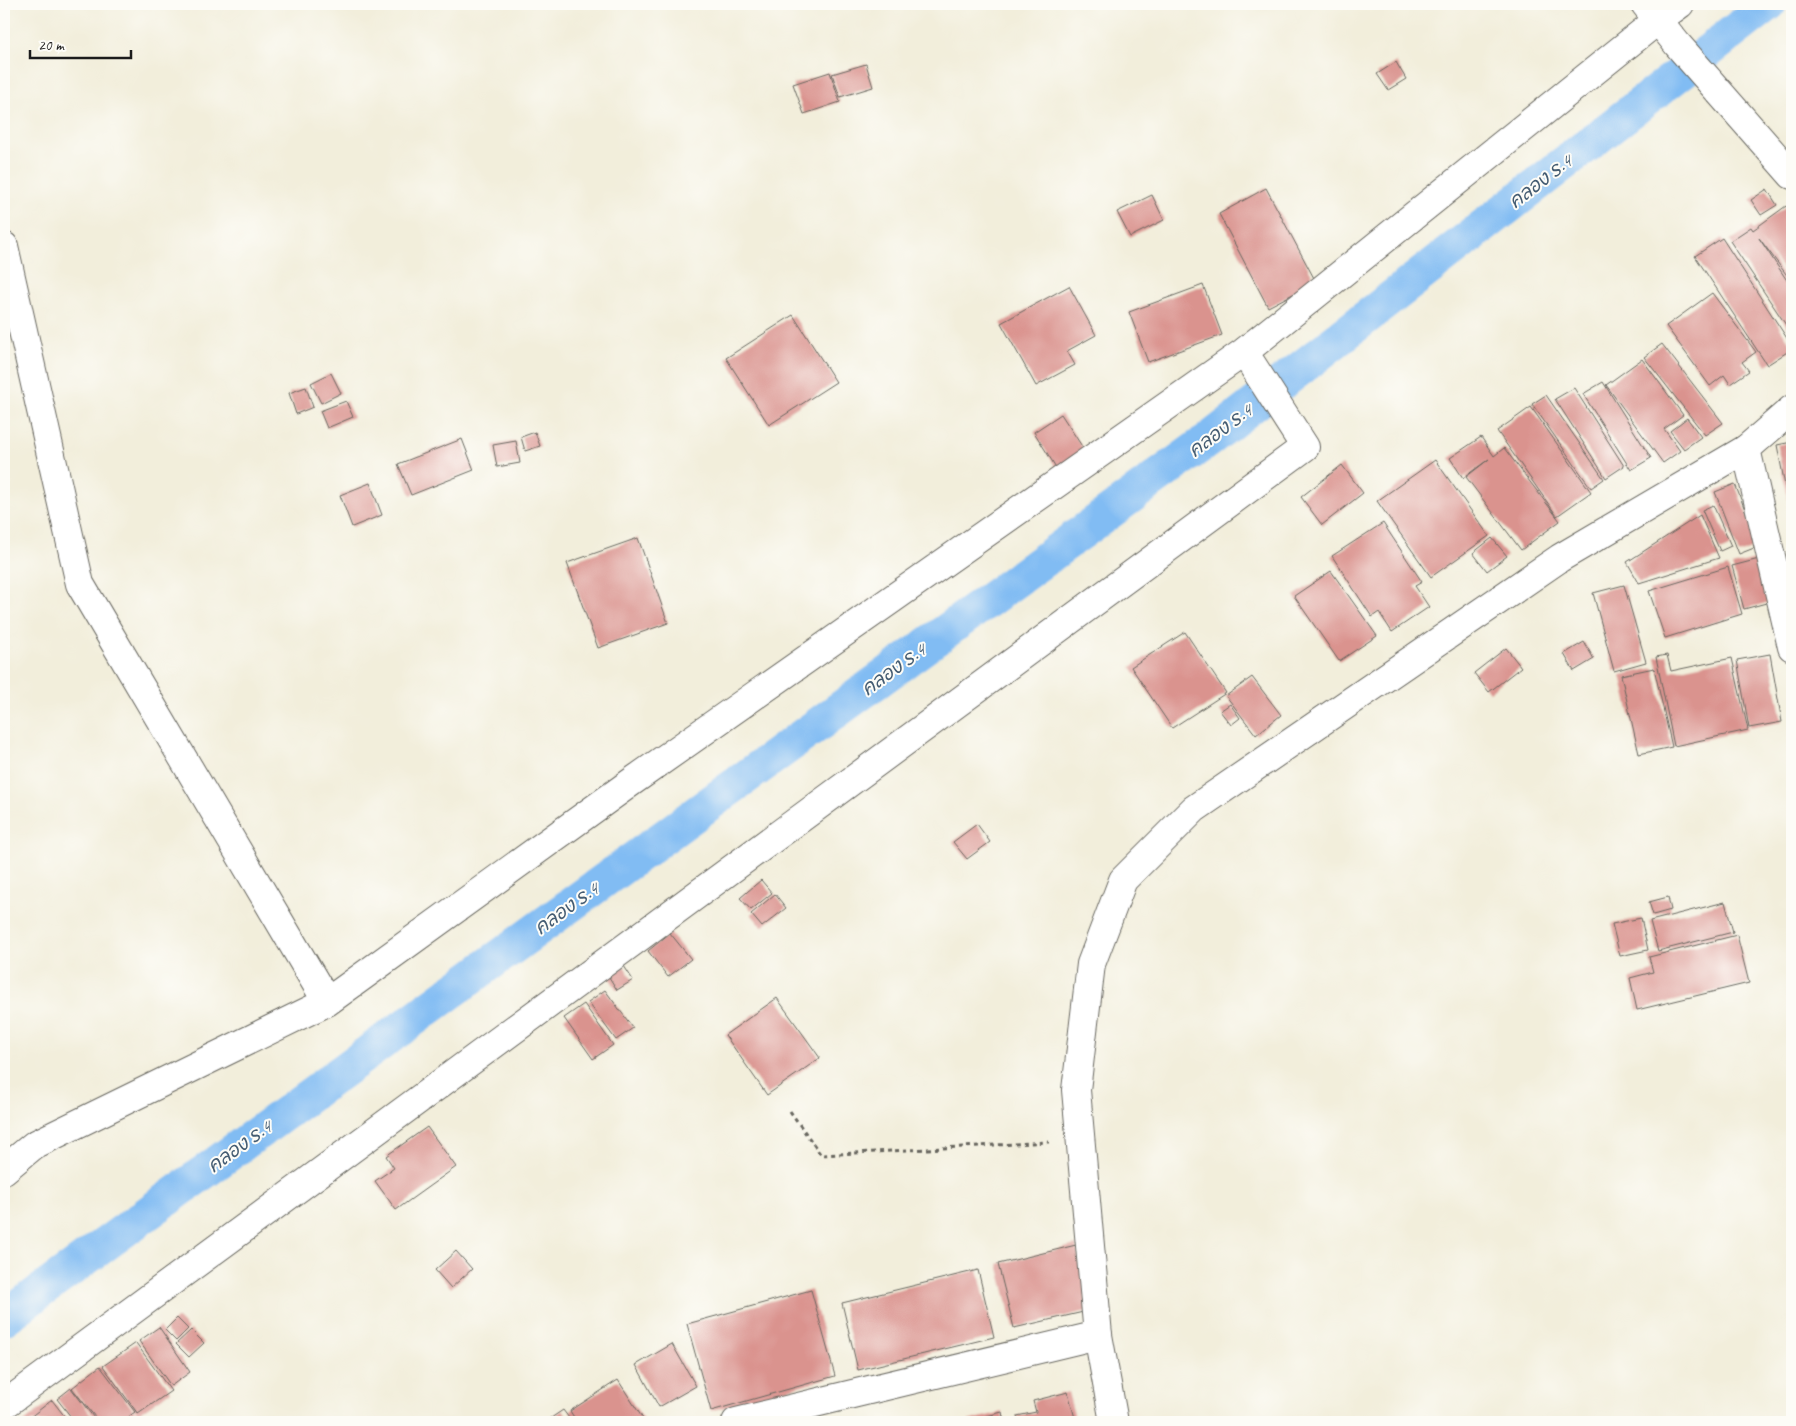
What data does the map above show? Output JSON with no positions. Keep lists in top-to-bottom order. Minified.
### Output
{"water":["คลอง ร.4"],"scale_bar":"20 m"}
